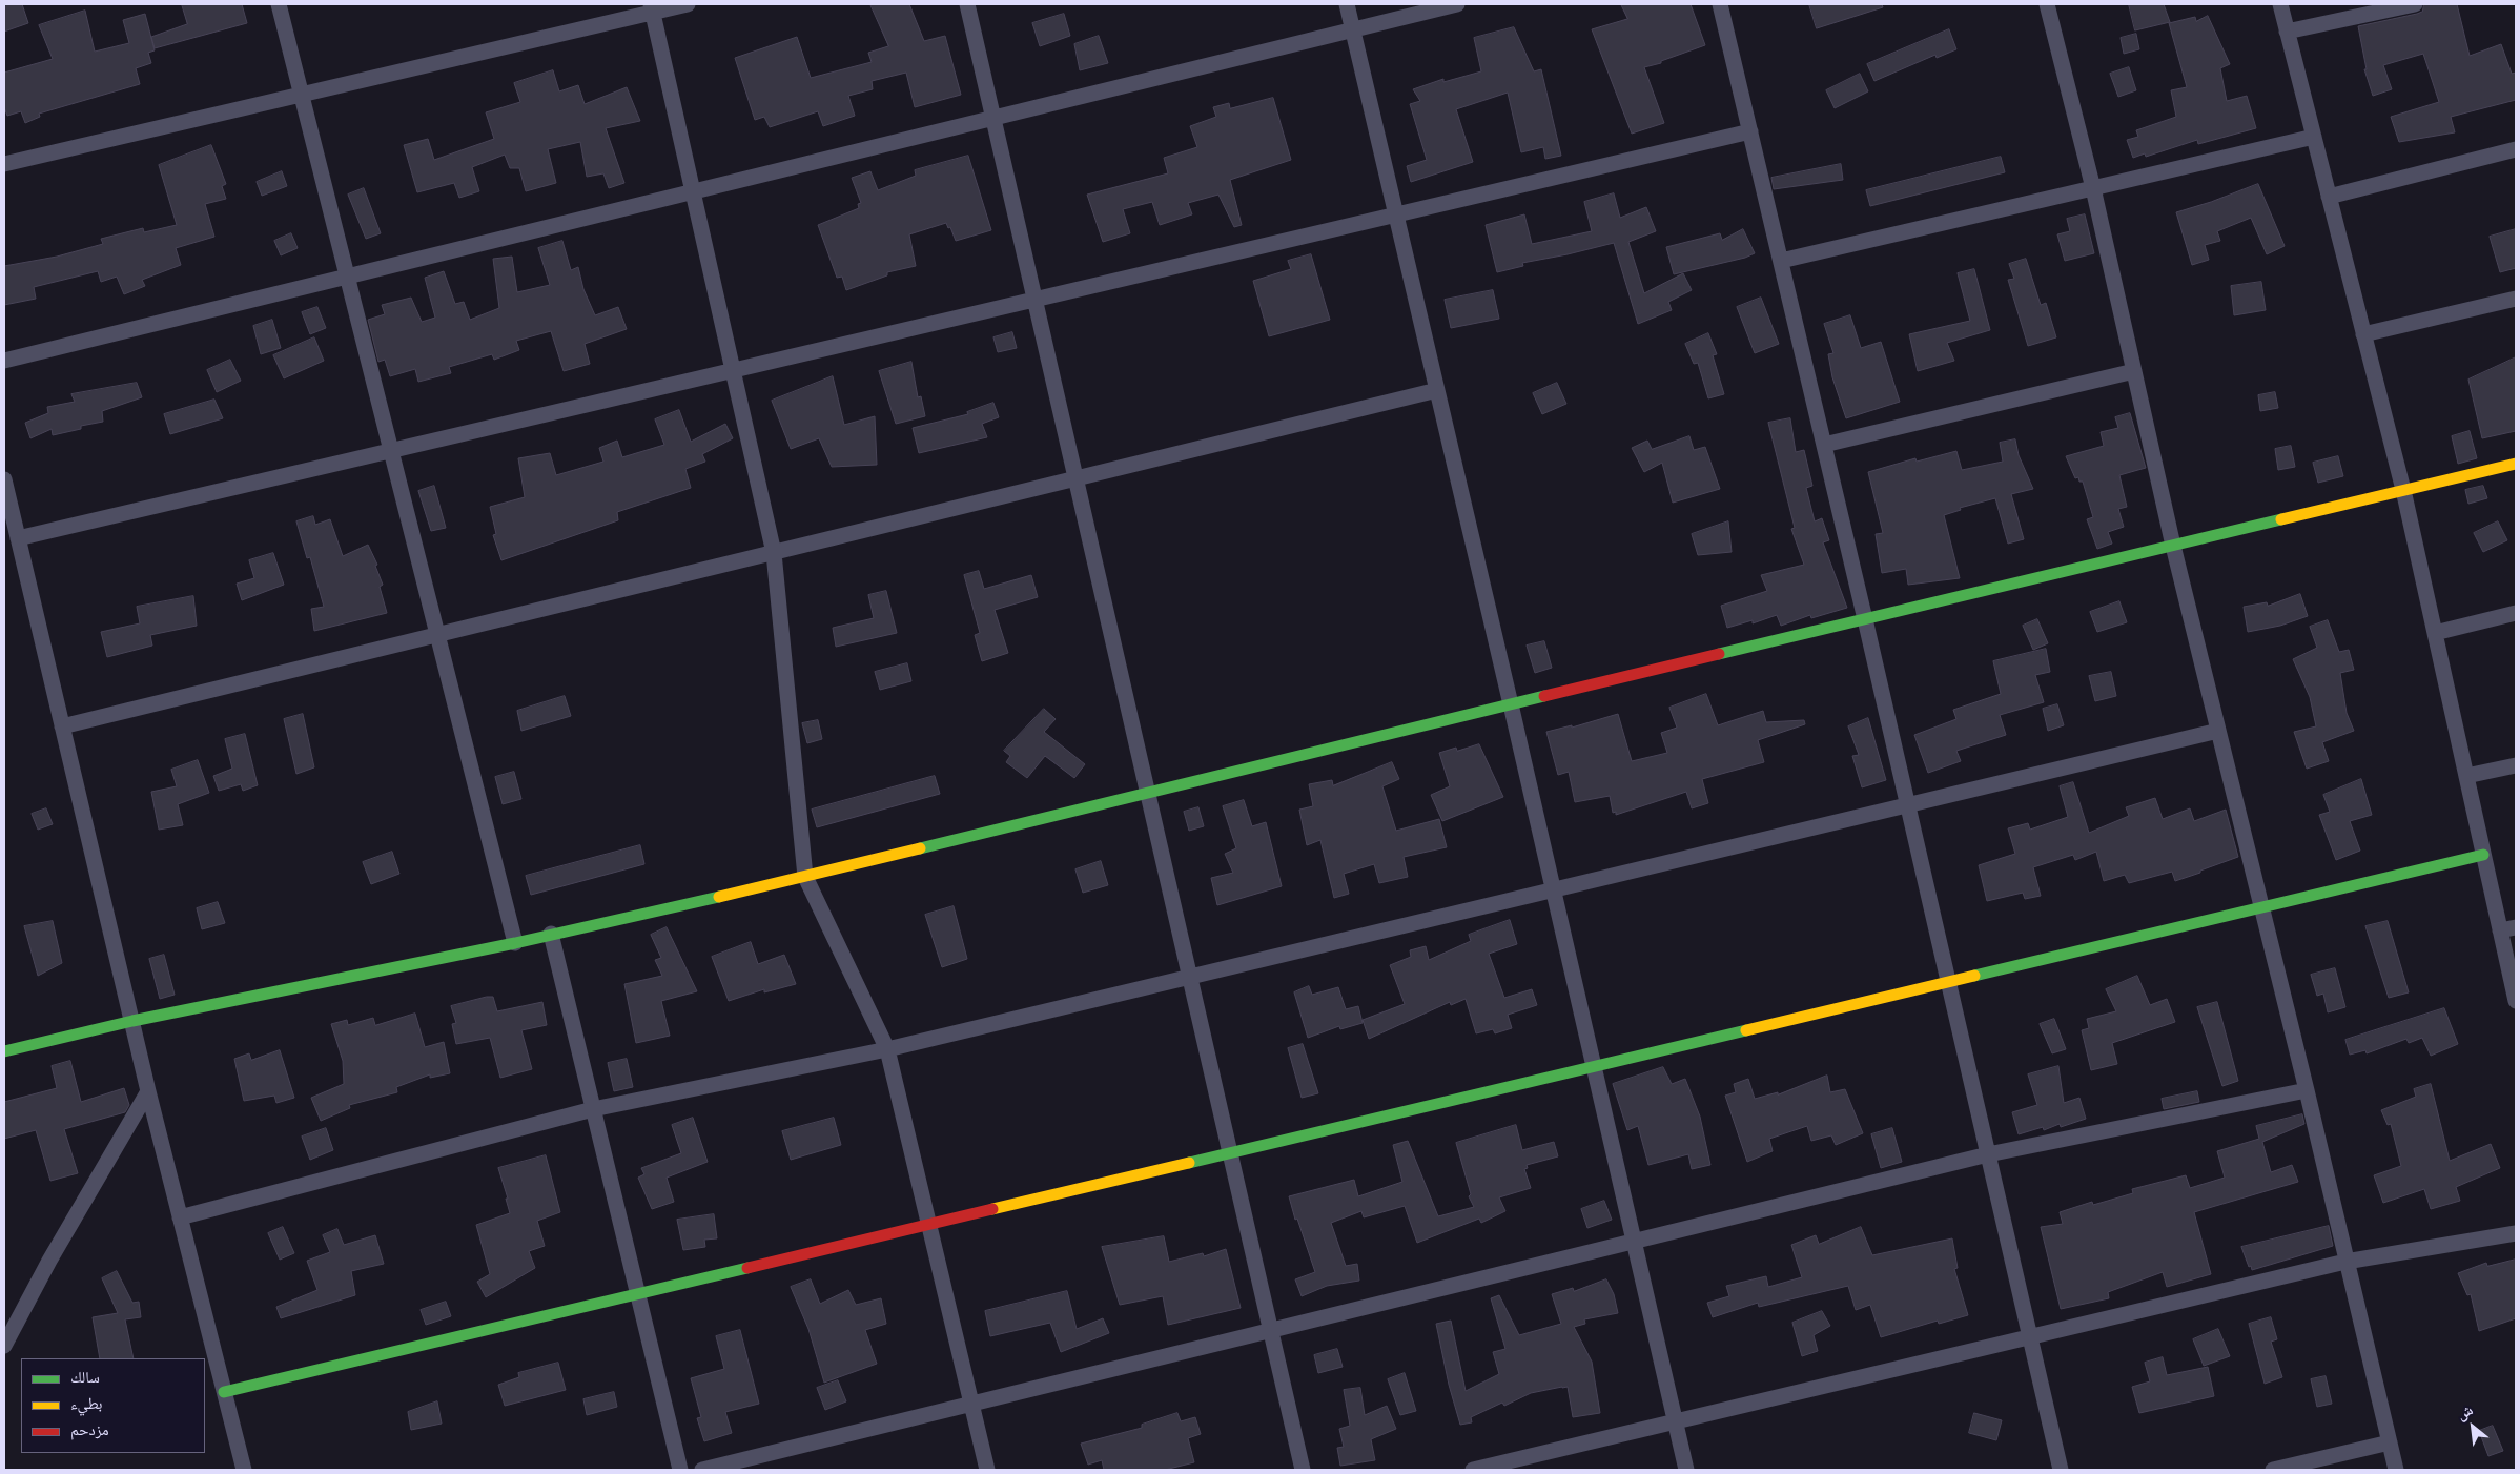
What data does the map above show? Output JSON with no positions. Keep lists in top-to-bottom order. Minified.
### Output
{"legend":["سالك","بطيء","مزدحم"],"north":"top left"}
